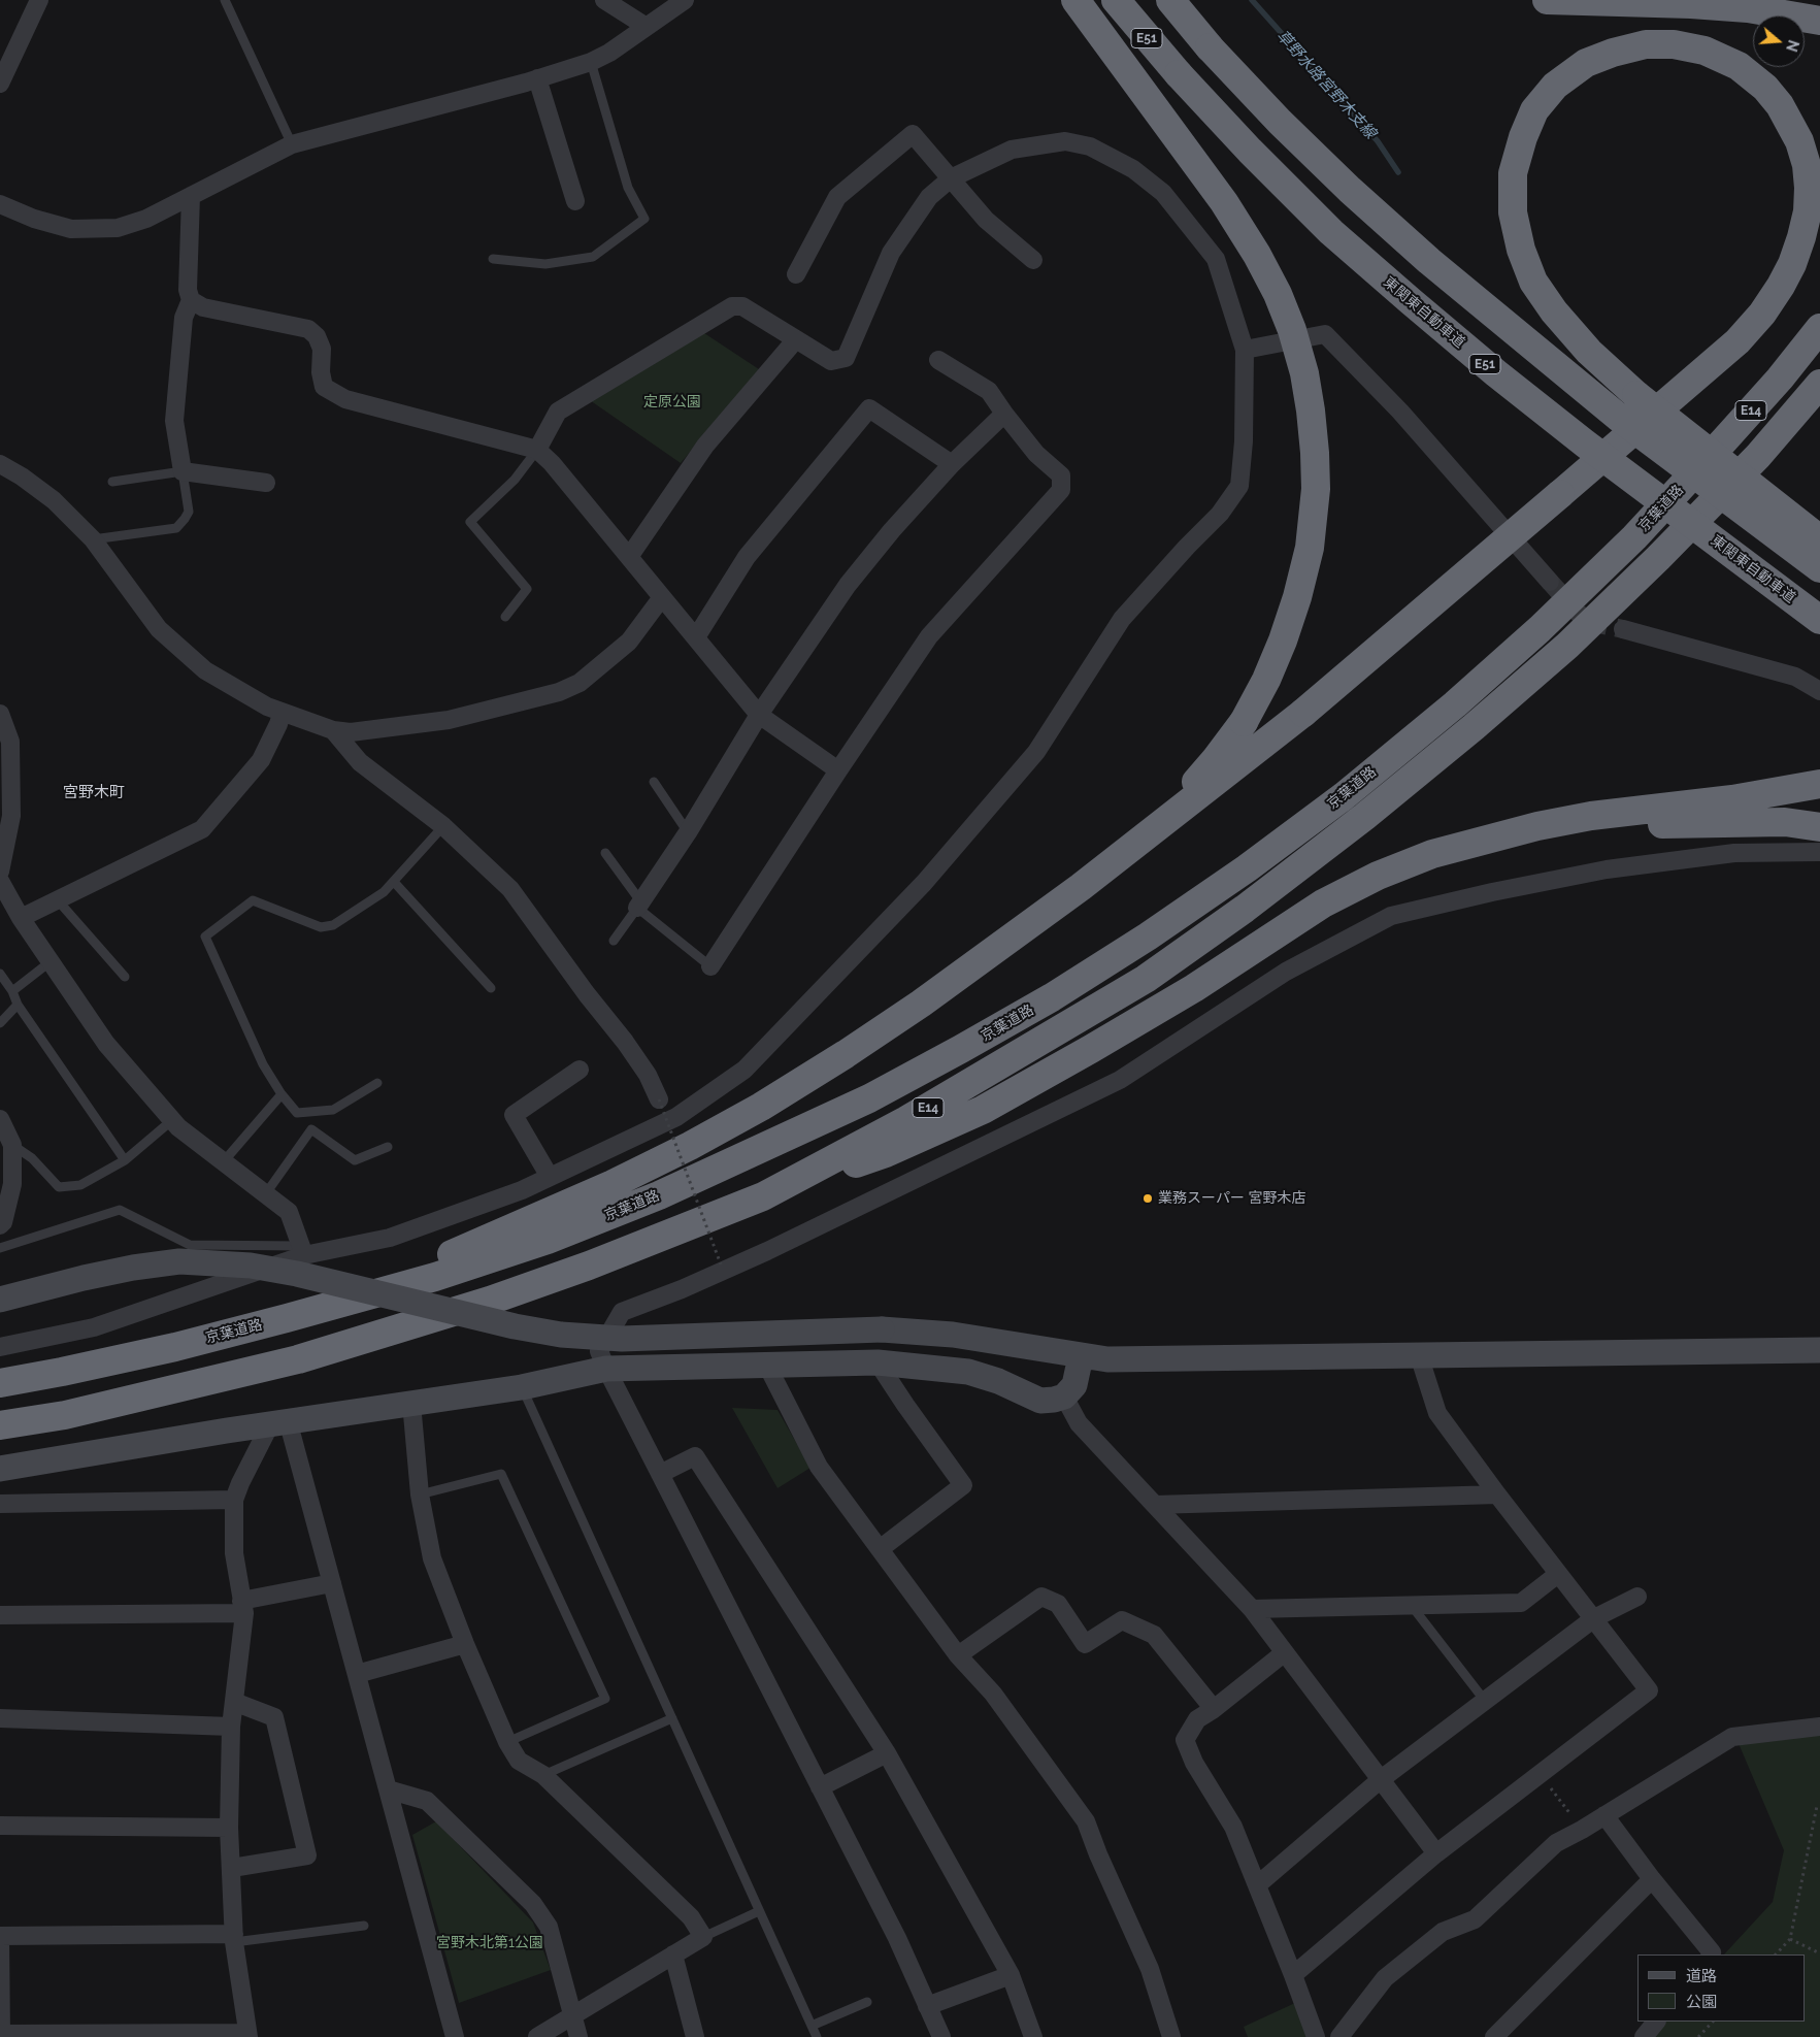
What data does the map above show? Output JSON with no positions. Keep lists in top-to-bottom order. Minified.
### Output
{"streets":{"highway":["E51","東関東自動車道","E14","京葉道路"]},"districts":["宮野木町"],"water":["草野水路宮野木支線"],"parks":["定原公園","宮野木北第1公園"],"places":["業務スーパー 宮野木店"],"legend":["道路","公園"],"north":"right"}
